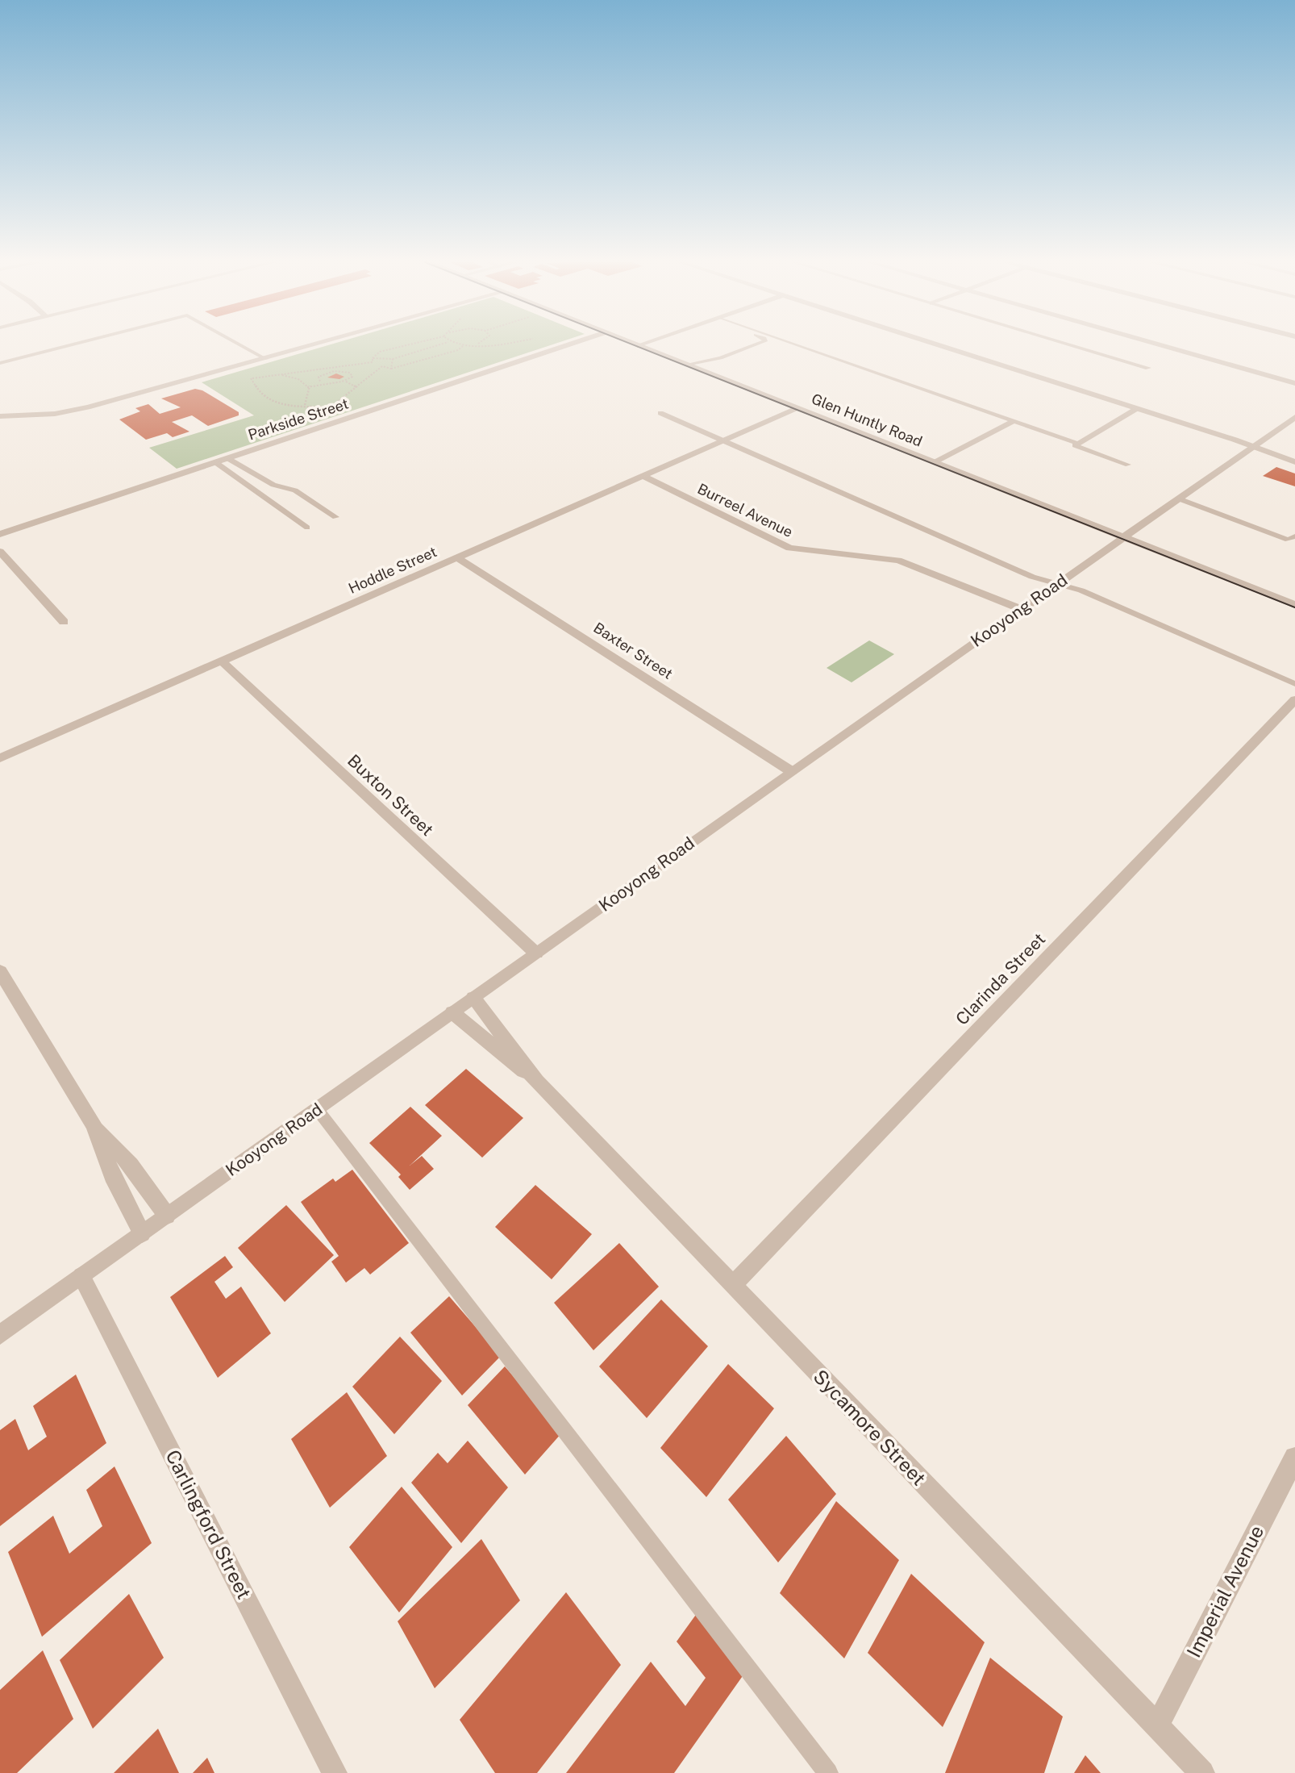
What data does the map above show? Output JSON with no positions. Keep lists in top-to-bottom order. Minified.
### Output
{"streets":{"street":["Parkside Street","Glen Huntly Road","Burreel Avenue","Hoddle Street","Kooyong Road","Baxter Street","Buxton Street","Clarinda Street","Sycamore Street","Carlingford Street","Imperial Avenue"]},"crossings":[["Glen Huntly Road","Hoddle Street"],["Glen Huntly Road","Kooyong Road"],["Burreel Avenue","Hoddle Street"],["Burreel Avenue","Kooyong Road"],["Hoddle Street","Baxter Street"],["Hoddle Street","Buxton Street"],["Kooyong Road","Baxter Street"],["Kooyong Road","Buxton Street"],["Kooyong Road","Sycamore Street"],["Kooyong Road","Carlingford Street"],["Clarinda Street","Sycamore Street"],["Sycamore Street","Imperial Avenue"]]}
